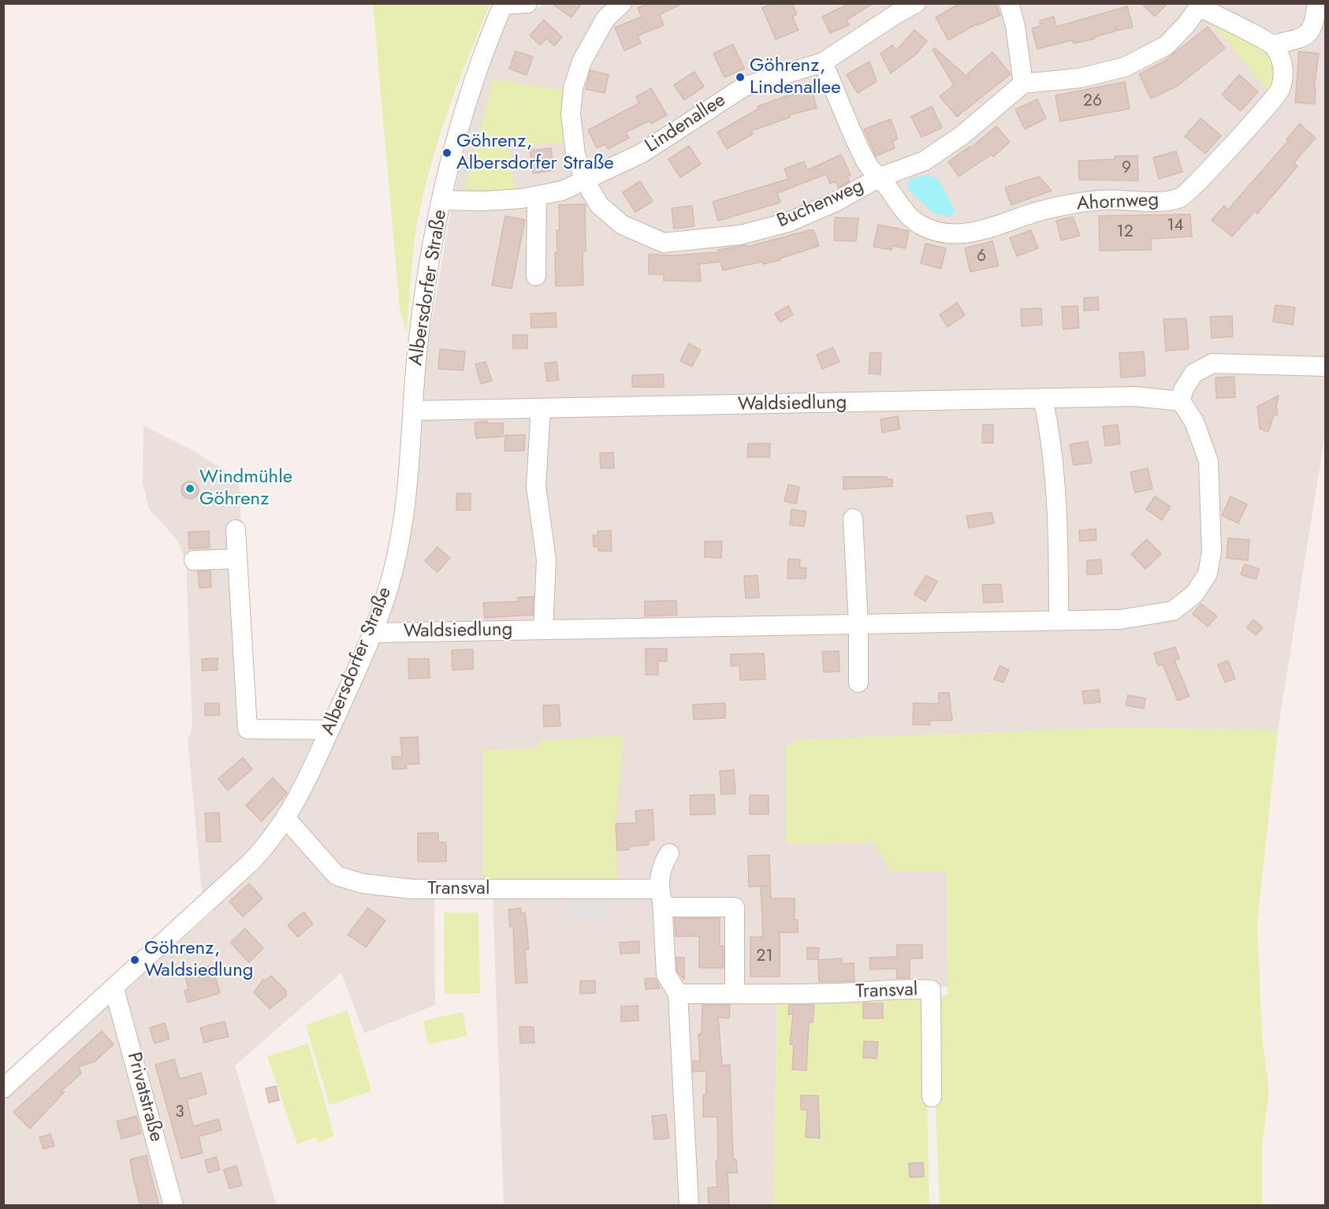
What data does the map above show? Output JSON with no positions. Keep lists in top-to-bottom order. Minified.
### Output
{"streets":{"street":["Lindenallee","Ahornweg","Buchenweg","Albersdorfer Straße","Waldsiedlung","Transval","Privatstraße"]},"crossings":[["Lindenallee","Ahornweg"],["Lindenallee","Buchenweg"],["Lindenallee","Albersdorfer Straße"],["Ahornweg","Buchenweg"],["Albersdorfer Straße","Waldsiedlung"],["Albersdorfer Straße","Transval"],["Albersdorfer Straße","Privatstraße"]],"places":["Göhrenz, Lindenallee","Göhrenz, Albersdorfer Straße","Windmühle Göhrenz","Göhrenz, Waldsiedlung"],"house_numbers":["26","9","14","12","6","21","3"]}
